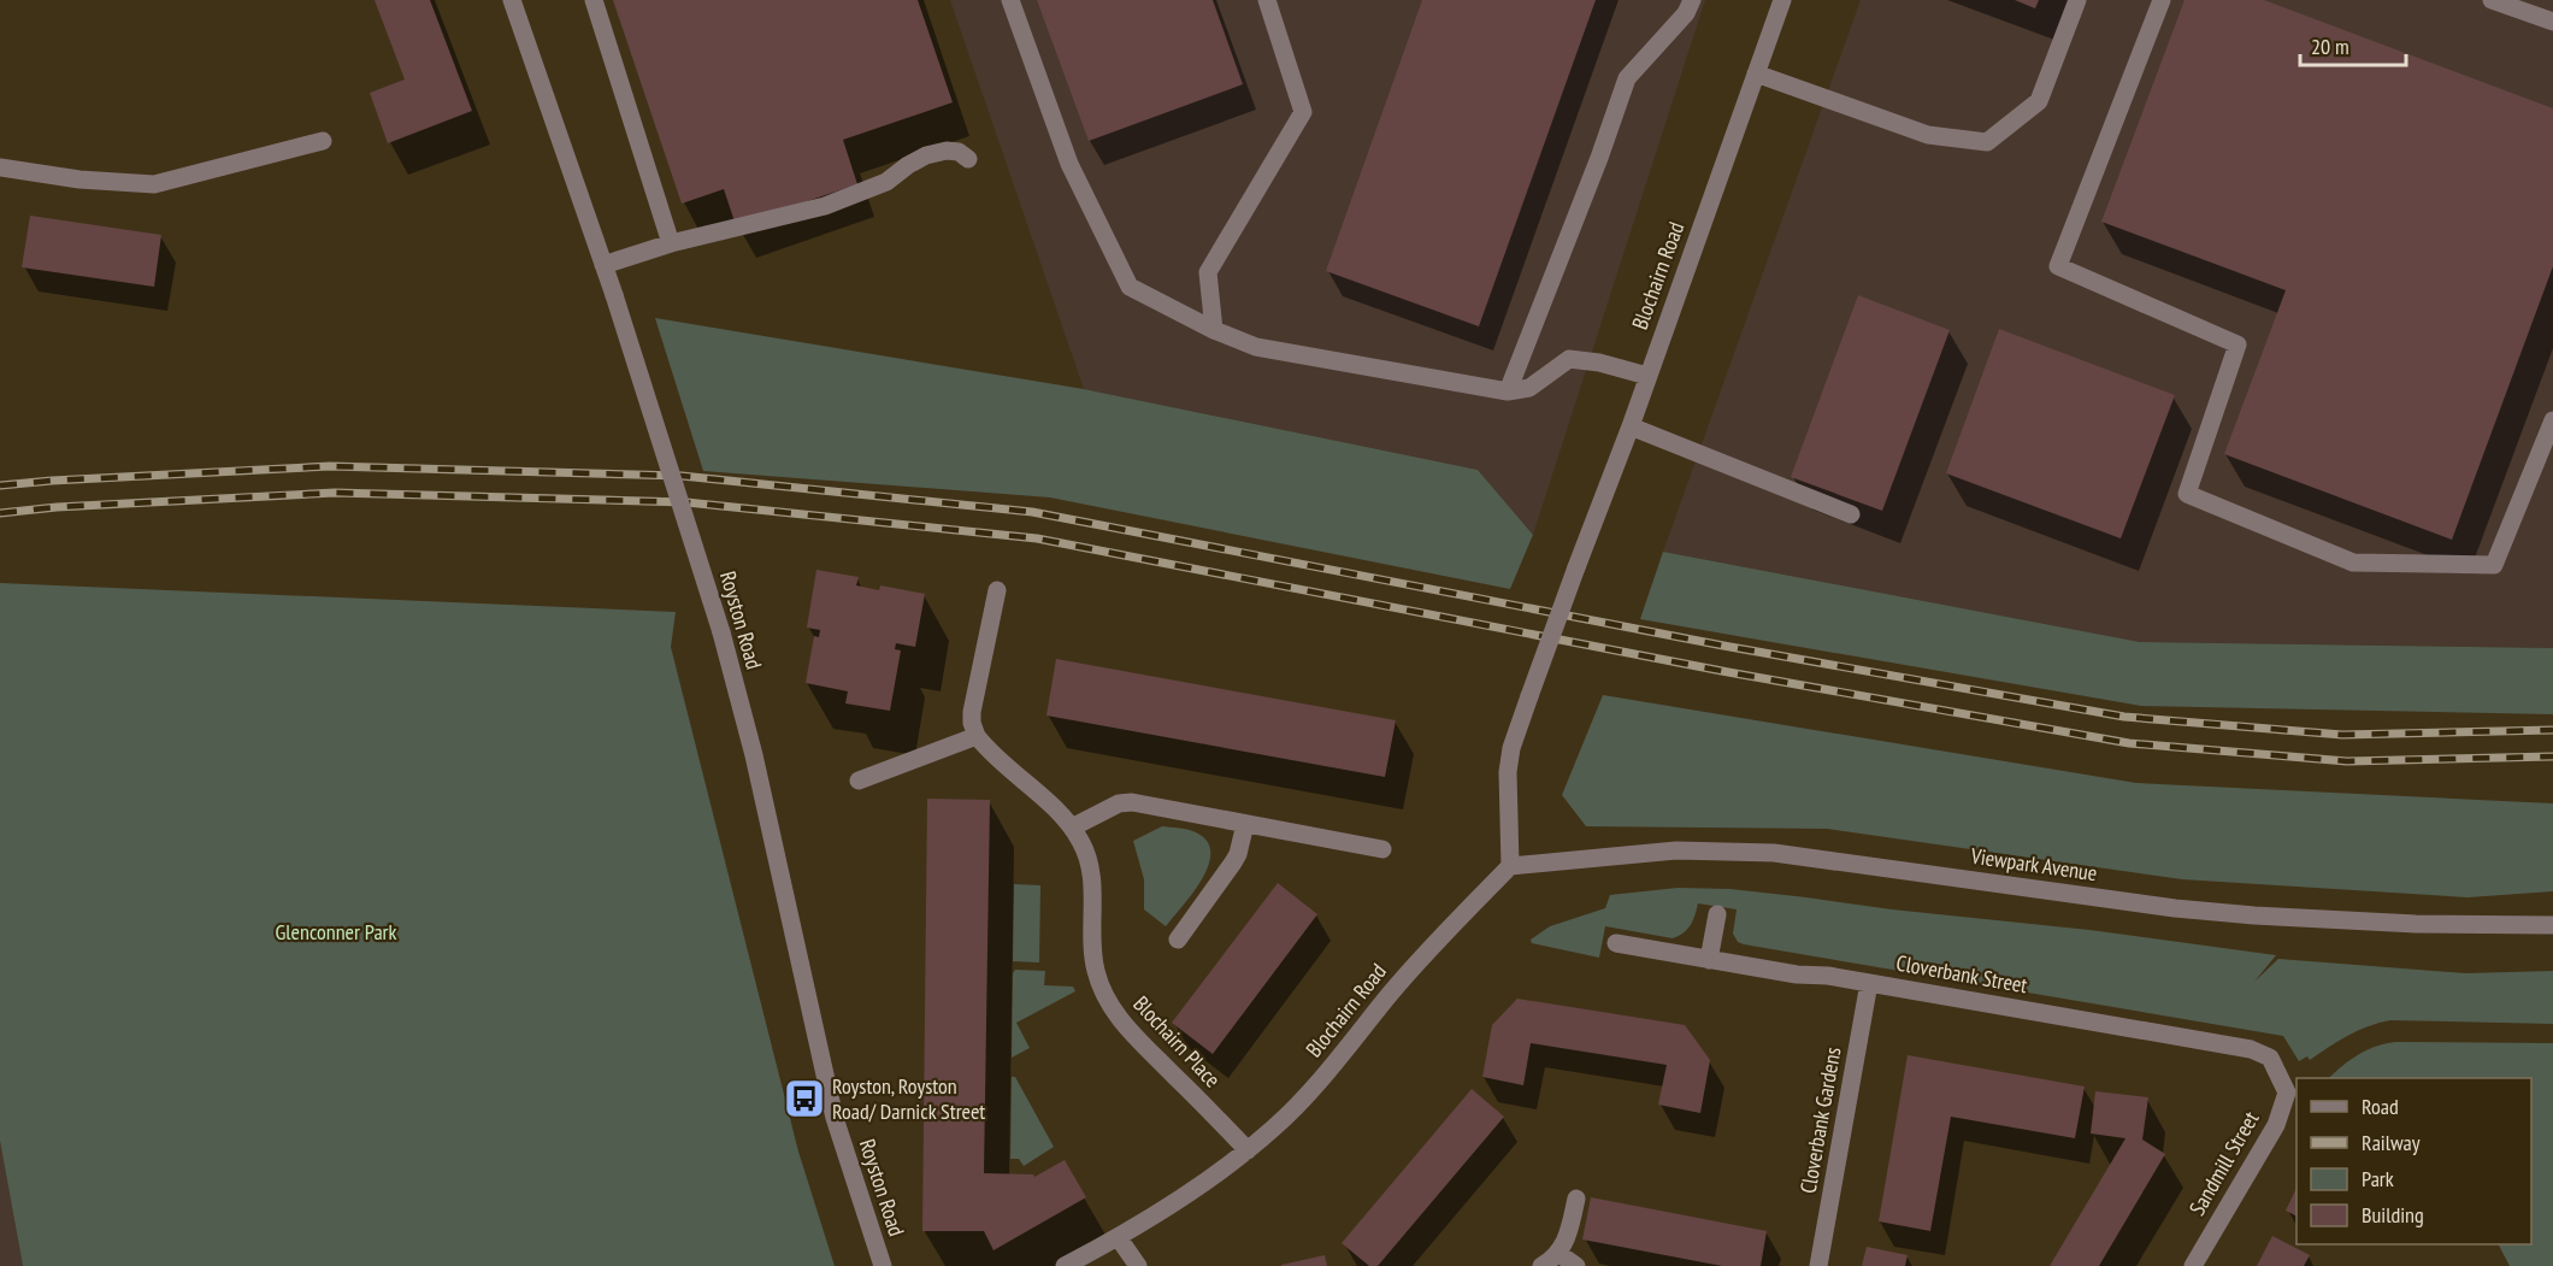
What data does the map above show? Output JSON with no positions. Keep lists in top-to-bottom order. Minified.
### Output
{"streets":{"street":["Blochairn Road","Royston Road","Viewpark Avenue","Cloverbank Street","Blochairn Place","Cloverbank Gardens","Sandmill Street"]},"crossings":[["Blochairn Road","Viewpark Avenue"],["Blochairn Road","Blochairn Place"],["Cloverbank Street","Cloverbank Gardens"],["Cloverbank Street","Sandmill Street"]],"parks":["Glenconner Park"],"places":{"bus stop":["Royston, Royston Road/ Darnick Street"]},"legend":["Road","Railway","Park","Building"],"scale_bar":"20 m"}
